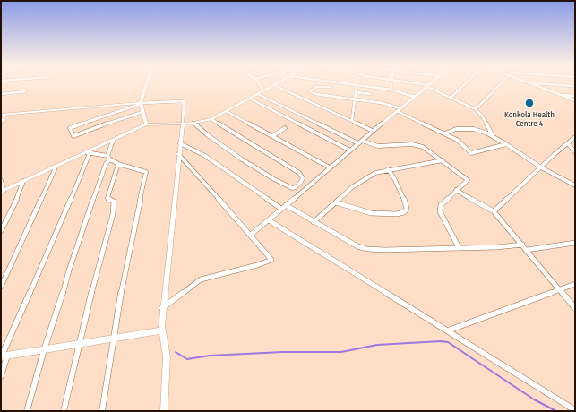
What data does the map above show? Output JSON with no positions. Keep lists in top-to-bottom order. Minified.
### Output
{"places":["Konkola Health Centre 4"]}
